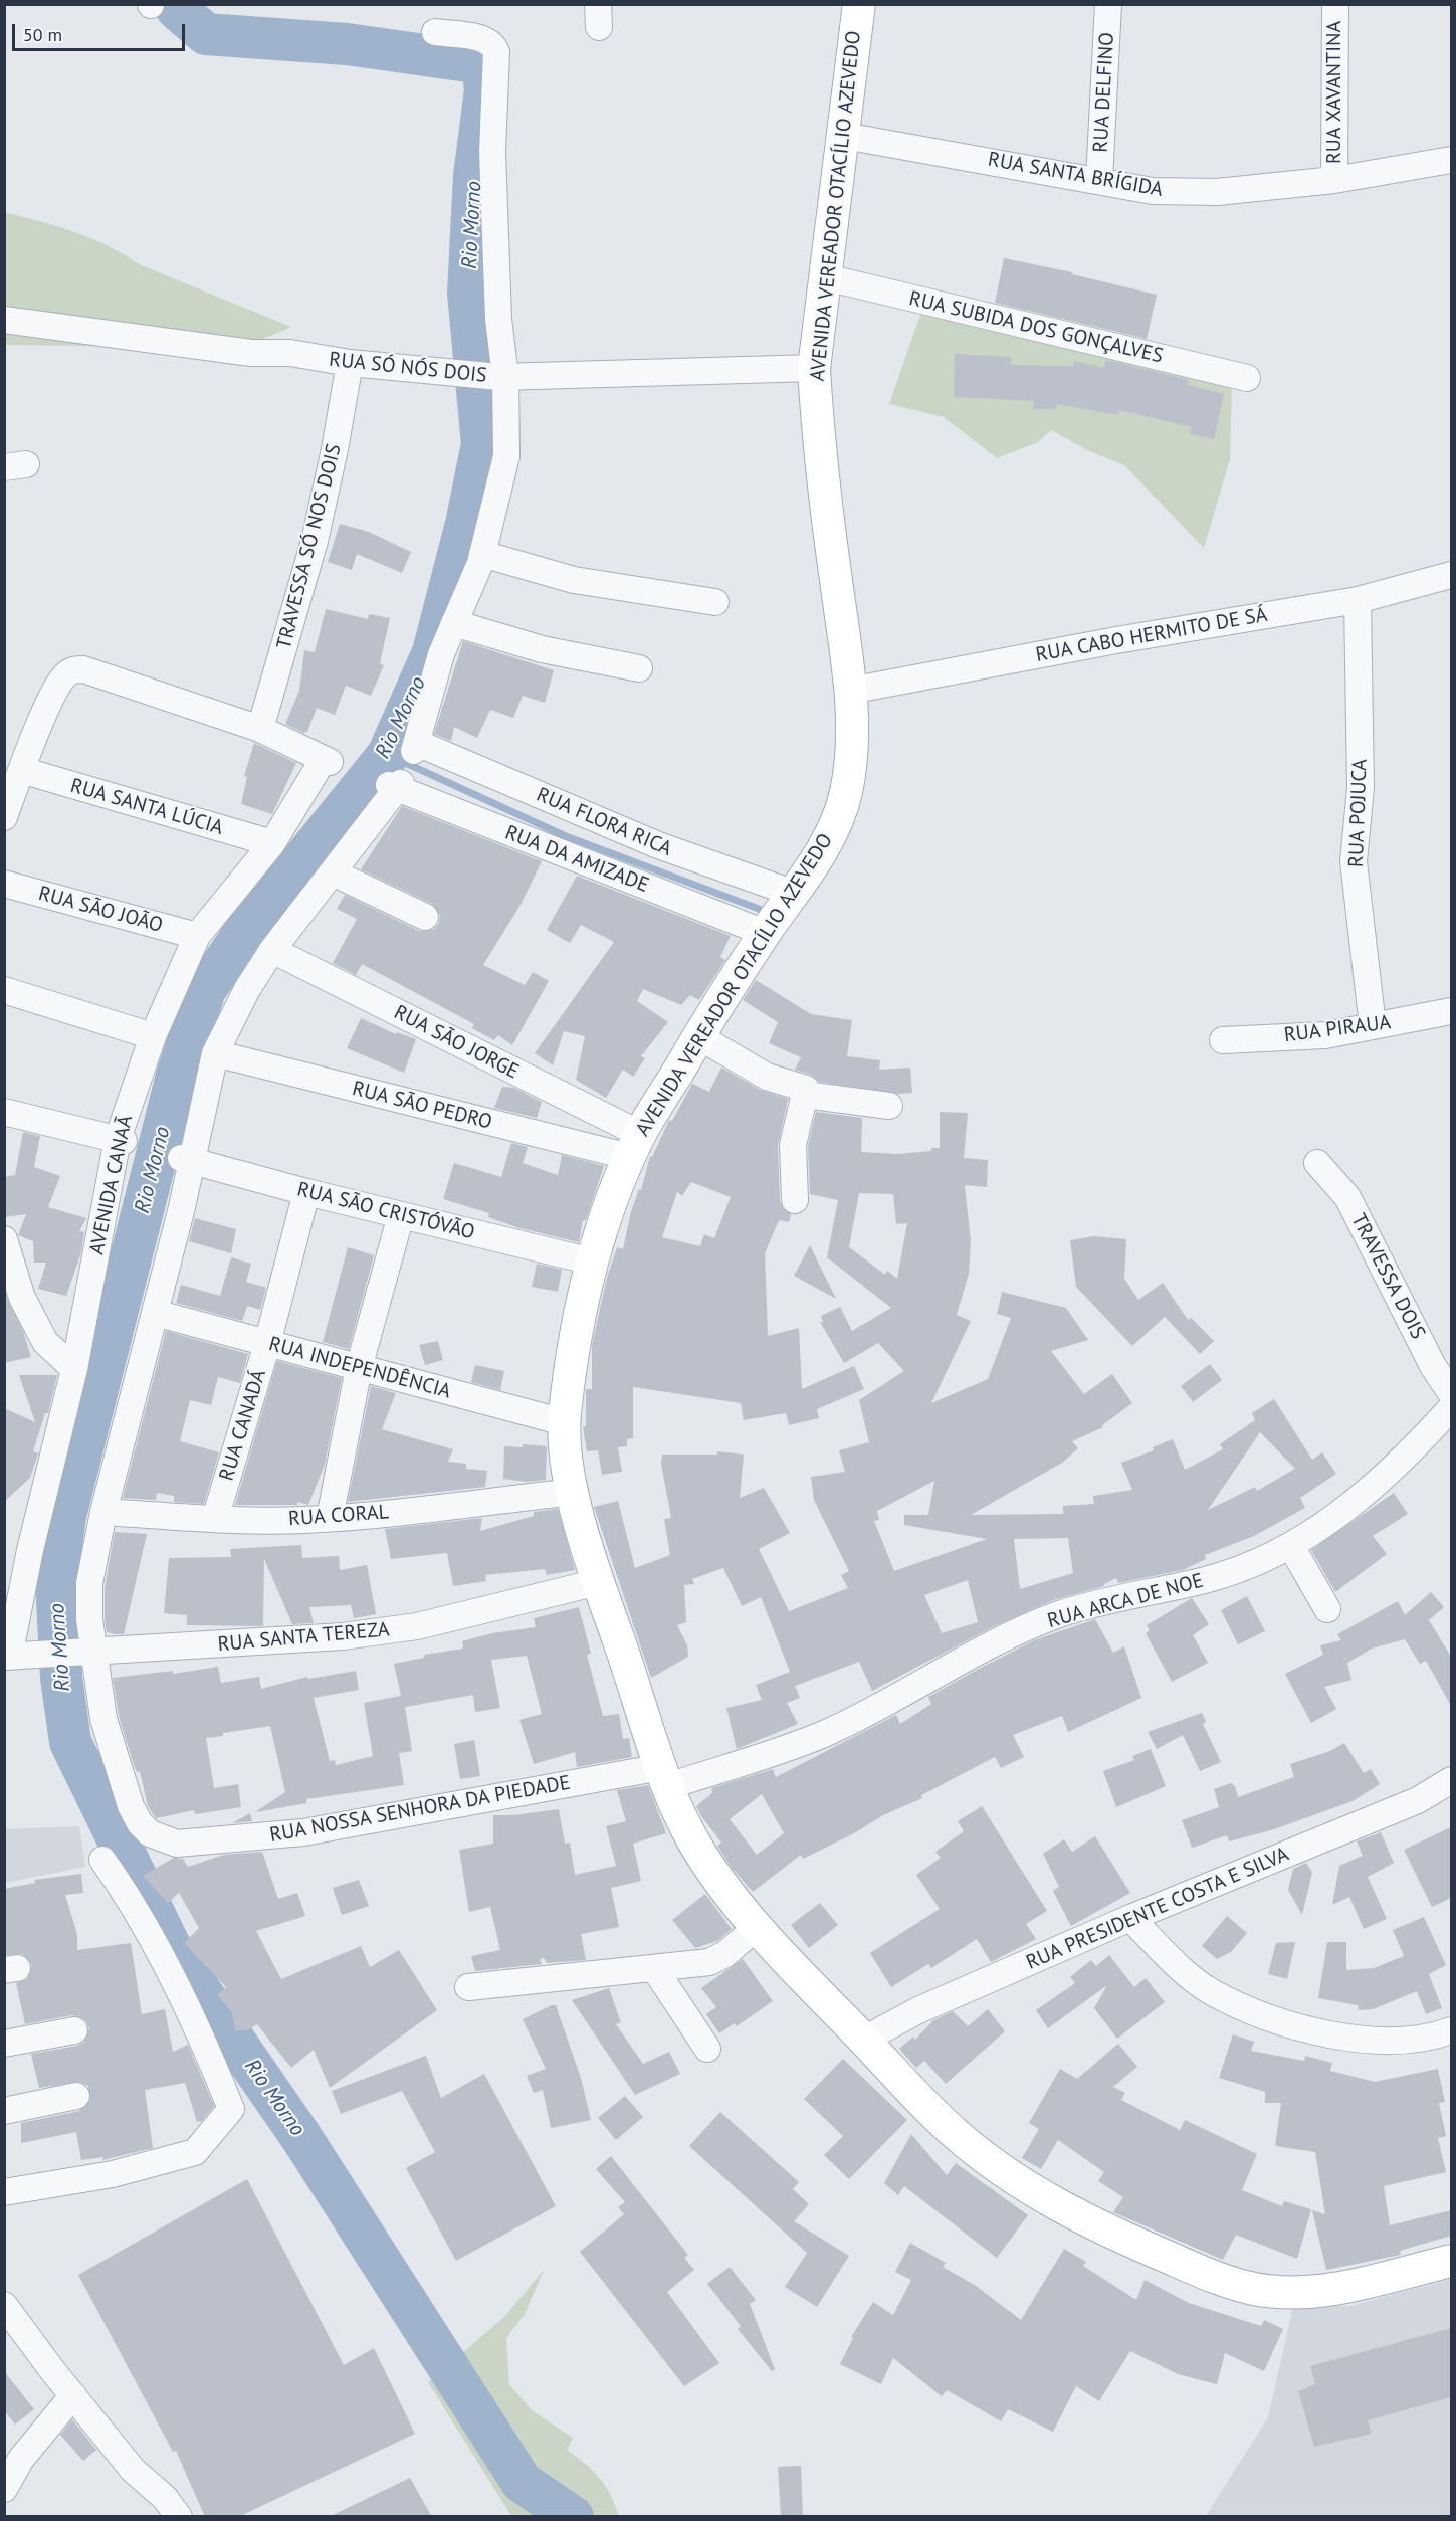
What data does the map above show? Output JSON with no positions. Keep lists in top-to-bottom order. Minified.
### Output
{"streets":{"main road":["AVENIDA VEREADOR OTACÍLIO AZEVEDO"],"street":["RUA DELFINO","RUA XAVANTINA","RUA SANTA BRÍGIDA","RUA SUBIDA DOS GONÇALVES","RUA SÓ NÓS DOIS","TRAVESSA SÓ NOS DOIS","RUA CABO HERMITO DE SÁ","RUA SANTA LÚCIA","RUA POJUCA","RUA FLORA RICA","RUA DA AMIZADE","RUA SÃO JOÃO","RUA PIRAUA","RUA SÃO JORGE","RUA SÃO PEDRO","AVENIDA CANAÃ","RUA SÃO CRISTÓVÃO","TRAVESSA DOIS","RUA INDEPENDÊNCIA","RUA CANADÁ","RUA CORAL","RUA ARCA DE NOE","RUA SANTA TEREZA","RUA NOSSA SENHORA DA PIEDADE","RUA PRESIDENTE COSTA E SILVA"]},"crossings":[["RUA DELFINO","RUA SANTA BRÍGIDA"],["RUA XAVANTINA","RUA SANTA BRÍGIDA"],["RUA SANTA BRÍGIDA","AVENIDA VEREADOR OTACÍLIO AZEVEDO"],["AVENIDA VEREADOR OTACÍLIO AZEVEDO","RUA SUBIDA DOS GONÇALVES"],["AVENIDA VEREADOR OTACÍLIO AZEVEDO","RUA SÓ NÓS DOIS"],["AVENIDA VEREADOR OTACÍLIO AZEVEDO","RUA CABO HERMITO DE SÁ"],["AVENIDA VEREADOR OTACÍLIO AZEVEDO","RUA FLORA RICA"],["AVENIDA VEREADOR OTACÍLIO AZEVEDO","RUA DA AMIZADE"],["AVENIDA VEREADOR OTACÍLIO AZEVEDO","RUA SÃO JORGE"],["AVENIDA VEREADOR OTACÍLIO AZEVEDO","RUA SÃO PEDRO"],["AVENIDA VEREADOR OTACÍLIO AZEVEDO","RUA SÃO CRISTÓVÃO"],["AVENIDA VEREADOR OTACÍLIO AZEVEDO","RUA INDEPENDÊNCIA"],["AVENIDA VEREADOR OTACÍLIO AZEVEDO","RUA CORAL"],["AVENIDA VEREADOR OTACÍLIO AZEVEDO","RUA ARCA DE NOE"],["AVENIDA VEREADOR OTACÍLIO AZEVEDO","RUA SANTA TEREZA"],["AVENIDA VEREADOR OTACÍLIO AZEVEDO","RUA NOSSA SENHORA DA PIEDADE"],["AVENIDA VEREADOR OTACÍLIO AZEVEDO","RUA PRESIDENTE COSTA E SILVA"],["RUA SÓ NÓS DOIS","TRAVESSA SÓ NOS DOIS"],["TRAVESSA SÓ NOS DOIS","AVENIDA CANAÃ"],["RUA CABO HERMITO DE SÁ","RUA POJUCA"],["RUA SANTA LÚCIA","AVENIDA CANAÃ"],["RUA POJUCA","RUA PIRAUA"],["RUA SÃO JOÃO","AVENIDA CANAÃ"],["RUA SÃO JORGE","RUA SÃO PEDRO"],["AVENIDA CANAÃ","RUA SANTA TEREZA"],["RUA SÃO CRISTÓVÃO","RUA CANADÁ"],["RUA INDEPENDÊNCIA","RUA CANADÁ"],["RUA CANADÁ","RUA CORAL"],["RUA ARCA DE NOE","RUA NOSSA SENHORA DA PIEDADE"],["RUA SANTA TEREZA","RUA NOSSA SENHORA DA PIEDADE"]],"water":["Rio Morno"],"scale_bar":"50 m"}
